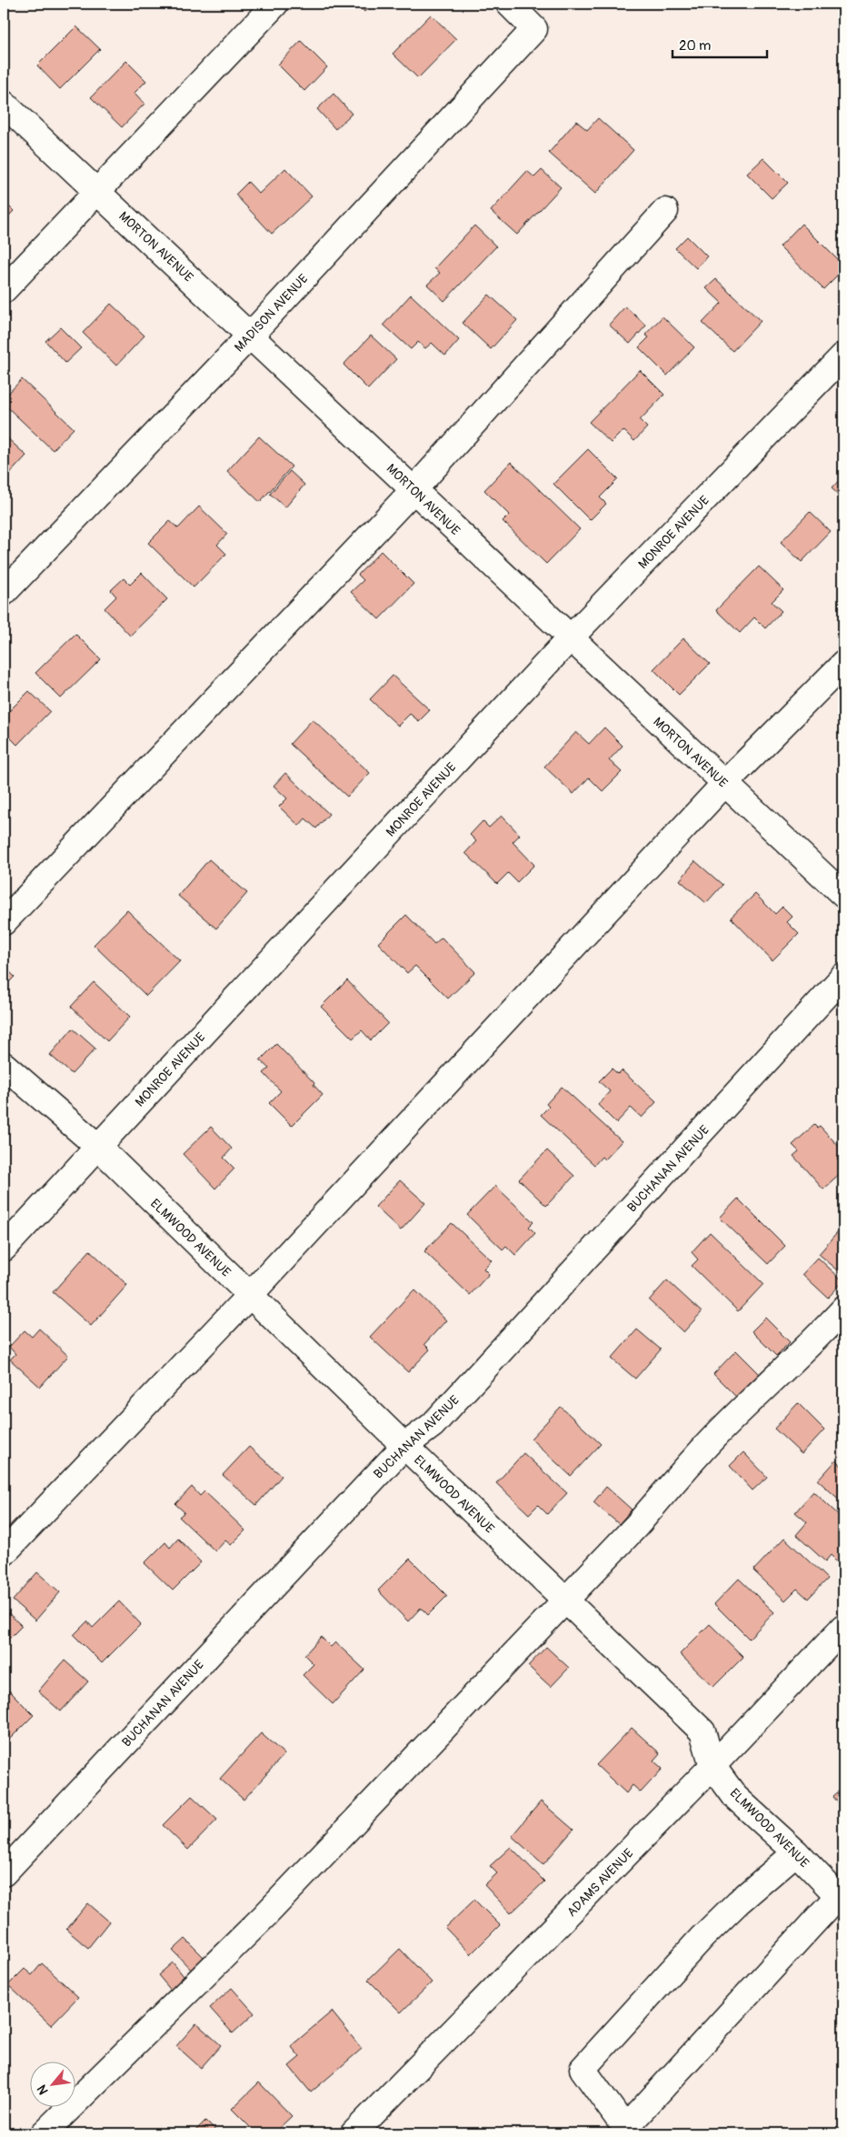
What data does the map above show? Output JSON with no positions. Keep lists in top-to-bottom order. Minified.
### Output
{"streets":{"street":["MORTON AVENUE","MADISON AVENUE","MONROE AVENUE","BUCHANAN AVENUE","ELMWOOD AVENUE","ADAMS AVENUE"]},"crossings":[["MORTON AVENUE","MADISON AVENUE"],["MORTON AVENUE","MONROE AVENUE"],["MONROE AVENUE","ELMWOOD AVENUE"],["BUCHANAN AVENUE","ELMWOOD AVENUE"],["ELMWOOD AVENUE","ADAMS AVENUE"]],"scale_bar":"20 m","north":"bottom left"}
